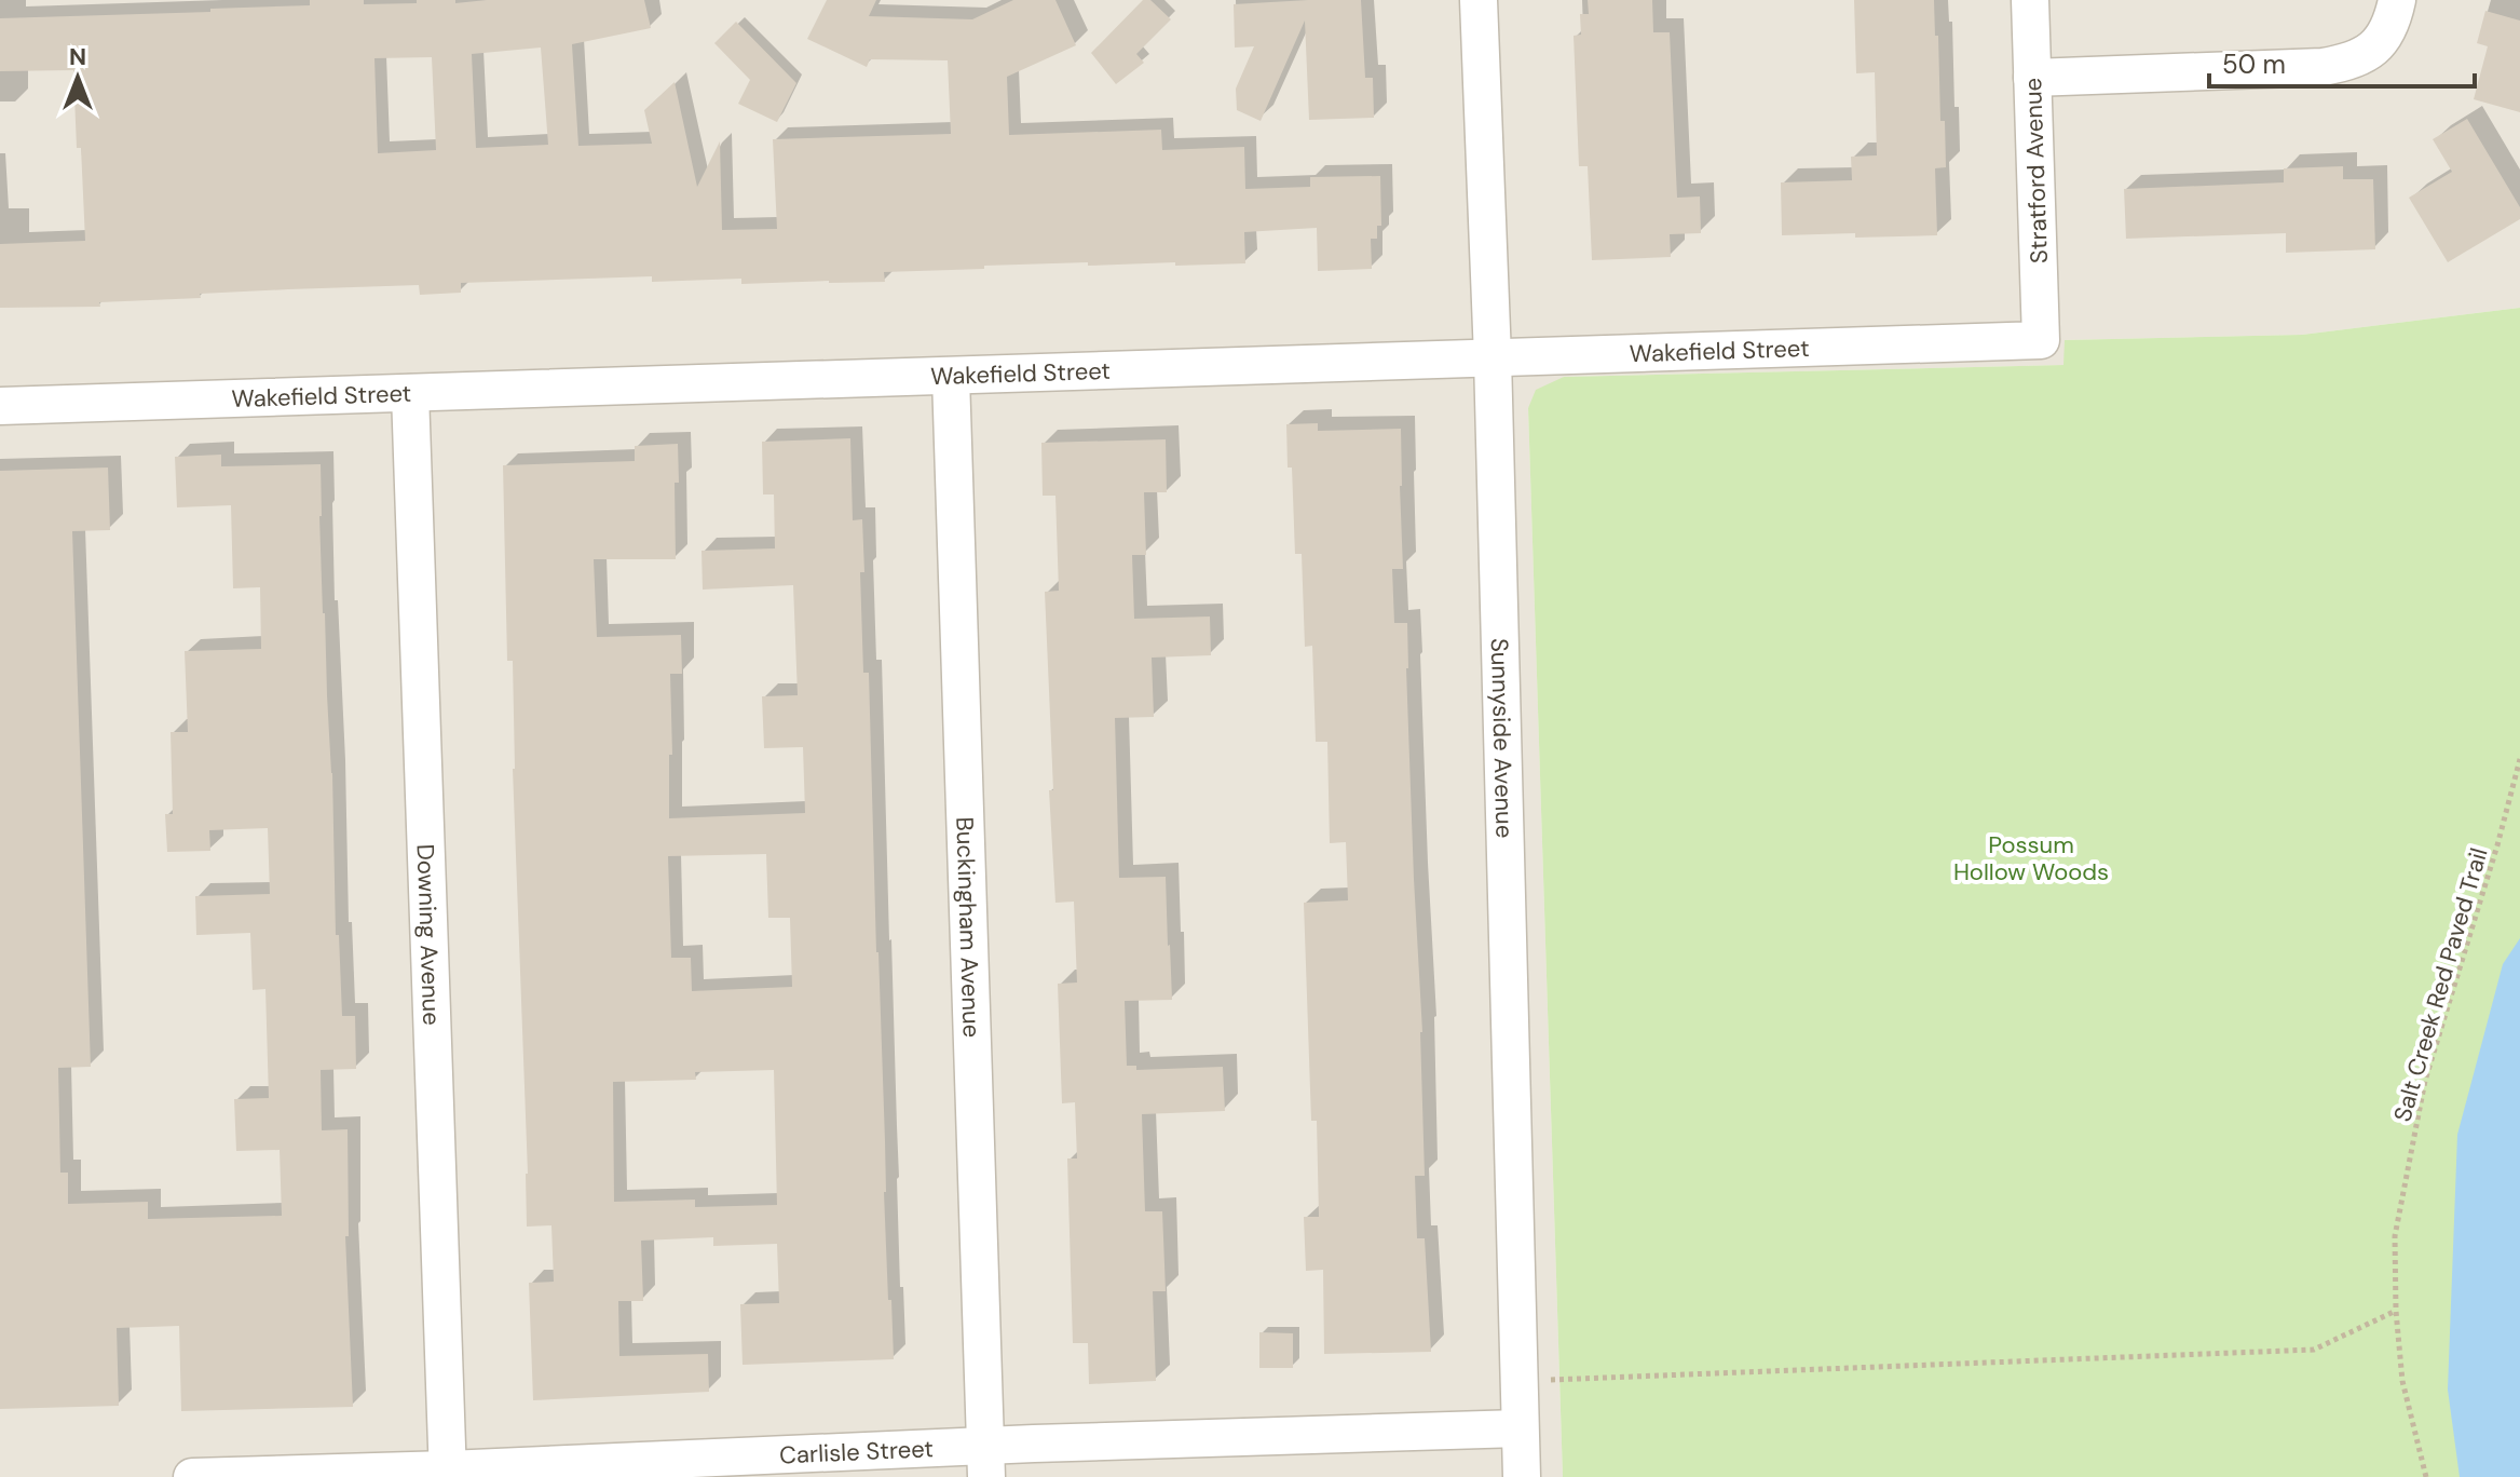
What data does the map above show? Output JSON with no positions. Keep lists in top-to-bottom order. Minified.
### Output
{"streets":{"street":["Stratford Avenue","Wakefield Street","Sunnyside Avenue","Buckingham Avenue","Downing Avenue","Carlisle Street"],"path":["Salt Creek Red Paved Trail"]},"crossings":[["Stratford Avenue","Wakefield Street"],["Wakefield Street","Sunnyside Avenue"],["Wakefield Street","Buckingham Avenue"],["Wakefield Street","Downing Avenue"],["Sunnyside Avenue","Carlisle Street"],["Buckingham Avenue","Carlisle Street"],["Downing Avenue","Carlisle Street"]],"parks":["Possum Hollow Woods"],"scale_bar":"50 m","north":"top"}
